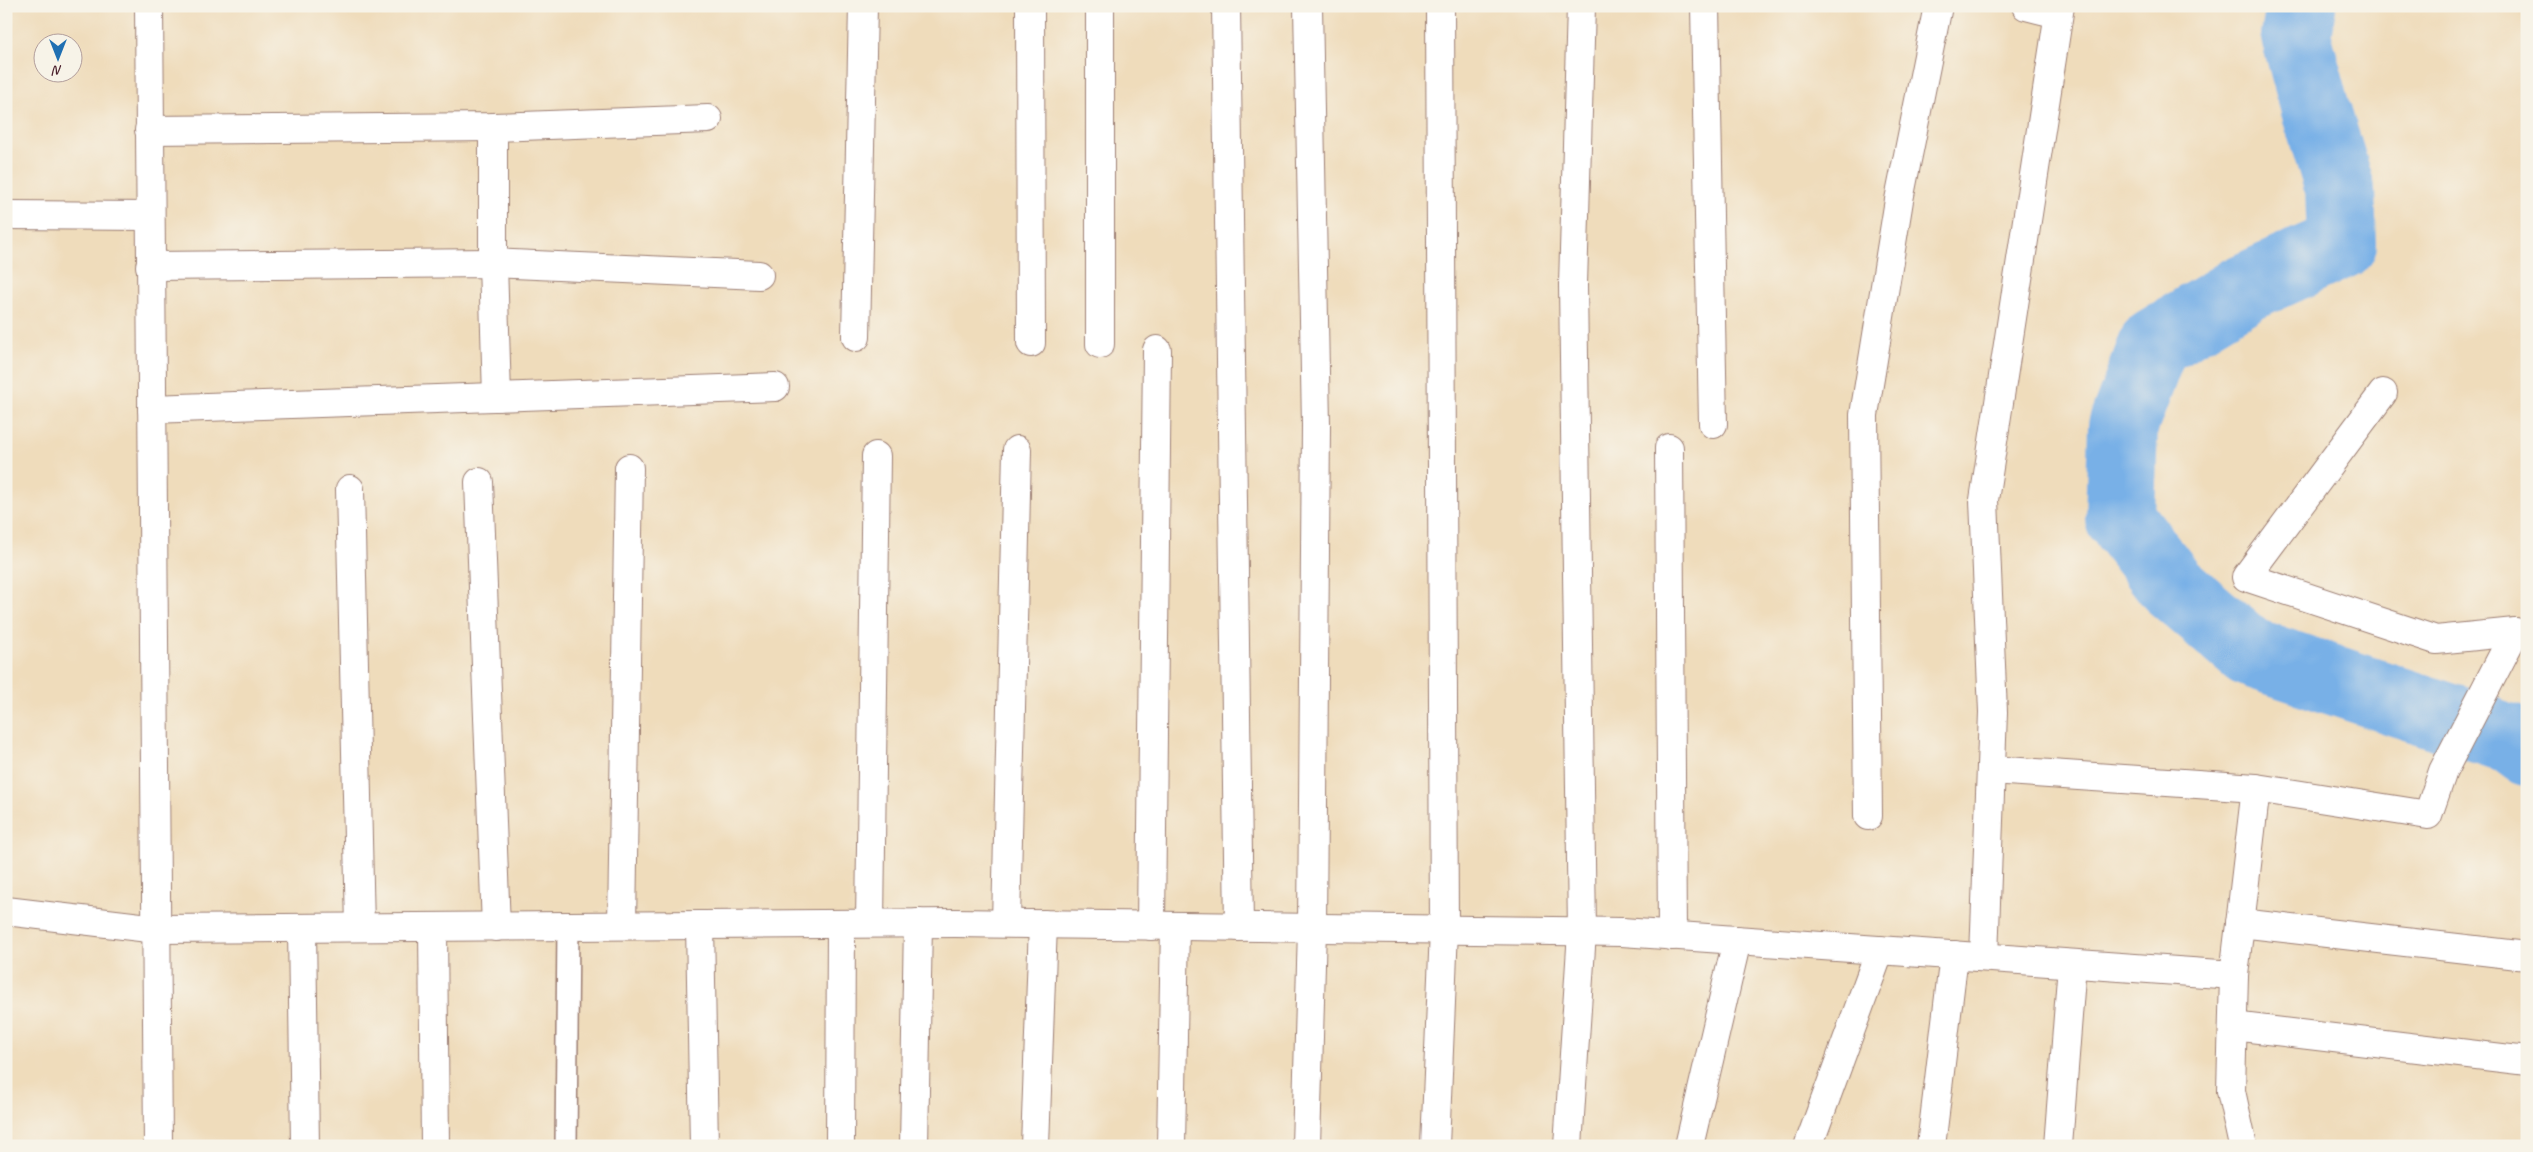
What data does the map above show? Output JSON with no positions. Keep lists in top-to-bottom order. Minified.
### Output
{"north":"bottom"}
